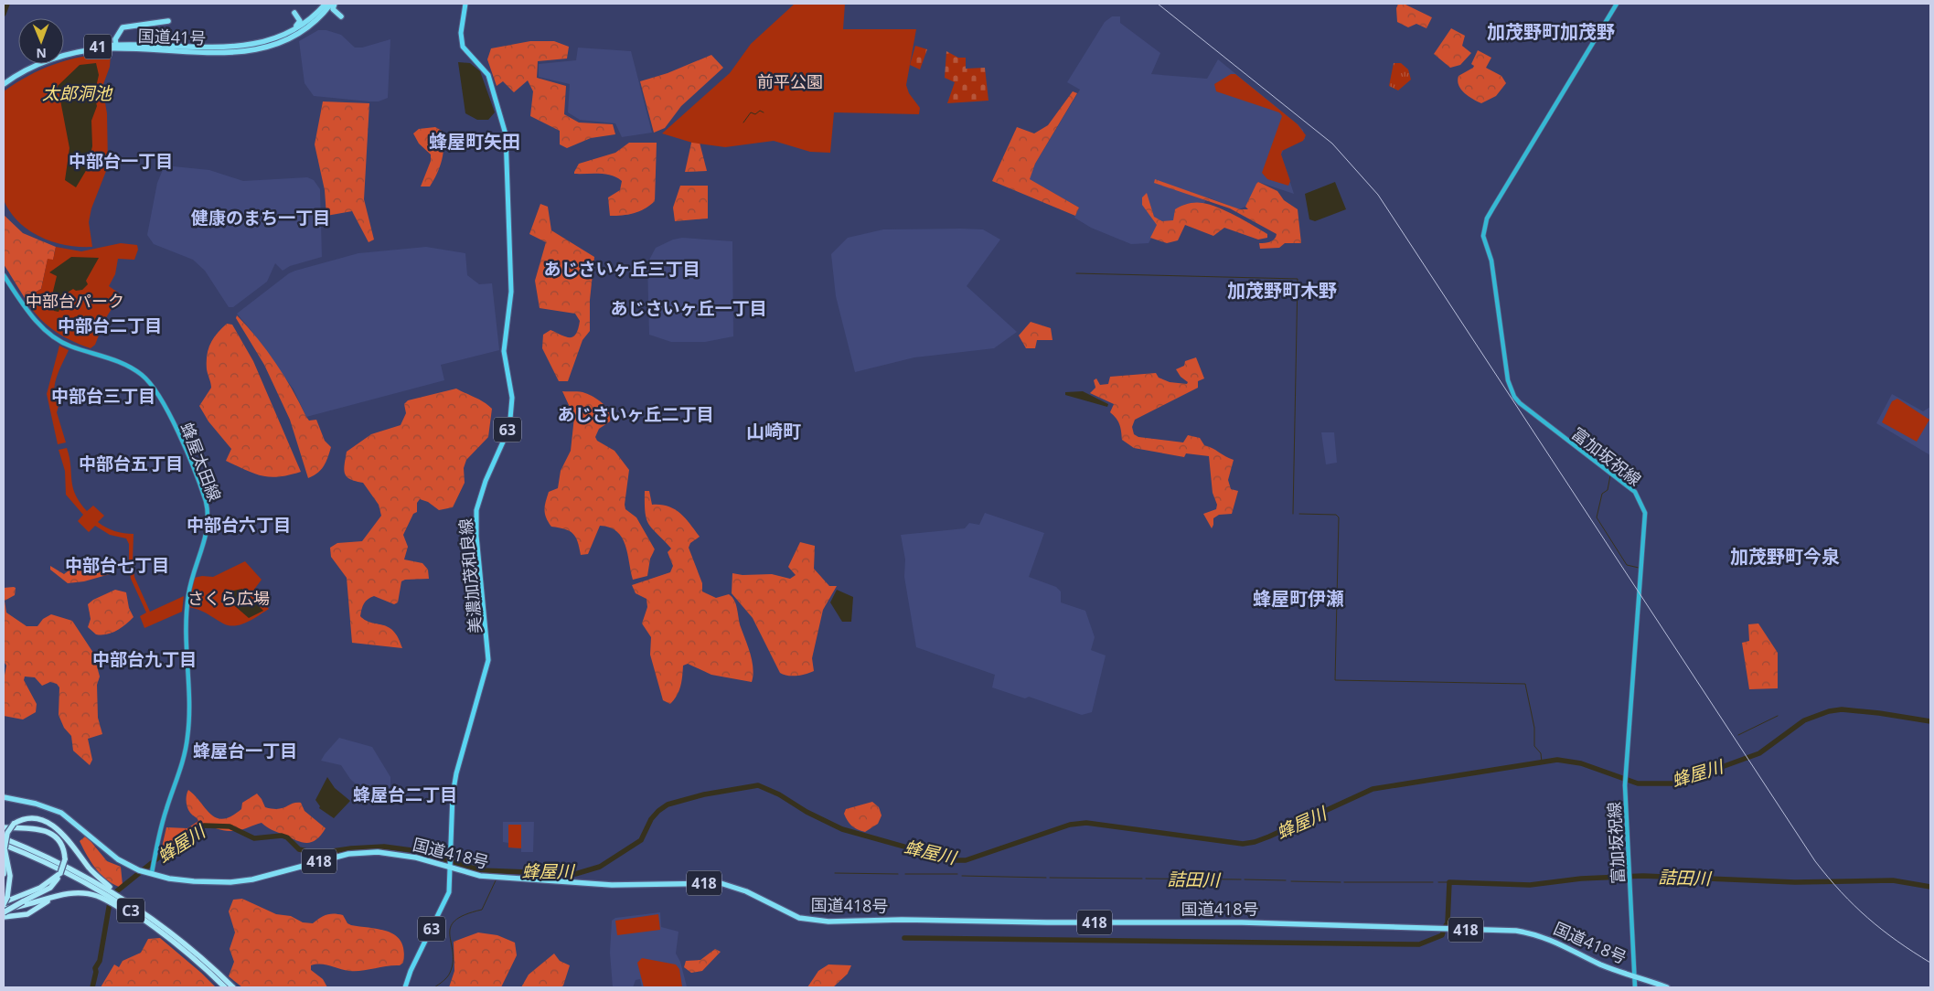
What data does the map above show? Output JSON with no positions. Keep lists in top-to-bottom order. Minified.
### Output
{"streets":{"highway":["国道41号","41","国道418号","418","C3"],"main road":["63","富加坂祝線","蜂屋太田線","美濃加茂和良線"]},"crossings":[["富加坂祝線","国道418号"],["蜂屋太田線","国道418号"],["美濃加茂和良線","国道418号"]],"districts":["加茂野町加茂野","蜂屋町矢田","中部台一丁目","健康のまち一丁目","あじさいヶ丘三丁目","加茂野町木野","あじさいヶ丘一丁目","中部台二丁目","中部台三丁目","あじさいヶ丘二丁目","山崎町","中部台五丁目","中部台六丁目","加茂野町今泉","中部台七丁目","蜂屋町伊瀬","中部台九丁目","蜂屋台一丁目","蜂屋台二丁目"],"water":["太郎洞池","蜂屋川","詰田川"],"parks":["前平公園","中部台パーク","さくら広場"],"north":"bottom"}
